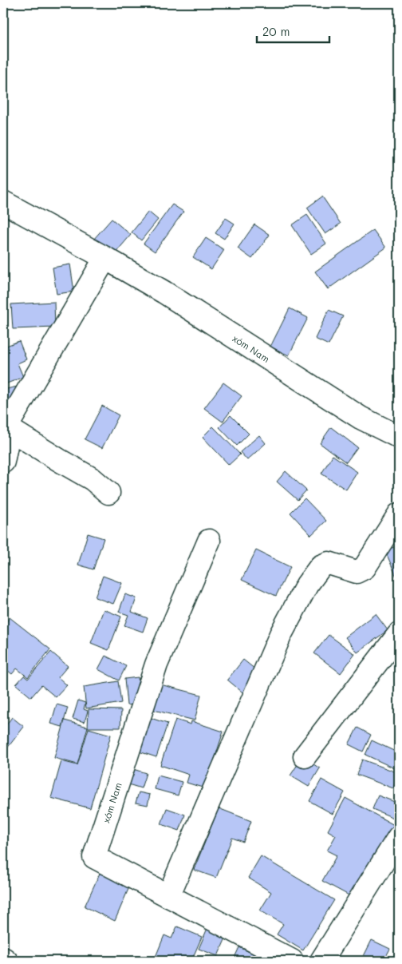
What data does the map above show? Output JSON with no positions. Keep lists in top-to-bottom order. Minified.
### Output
{"streets":{"street":["xóm Nam"]},"scale_bar":"20 m"}
